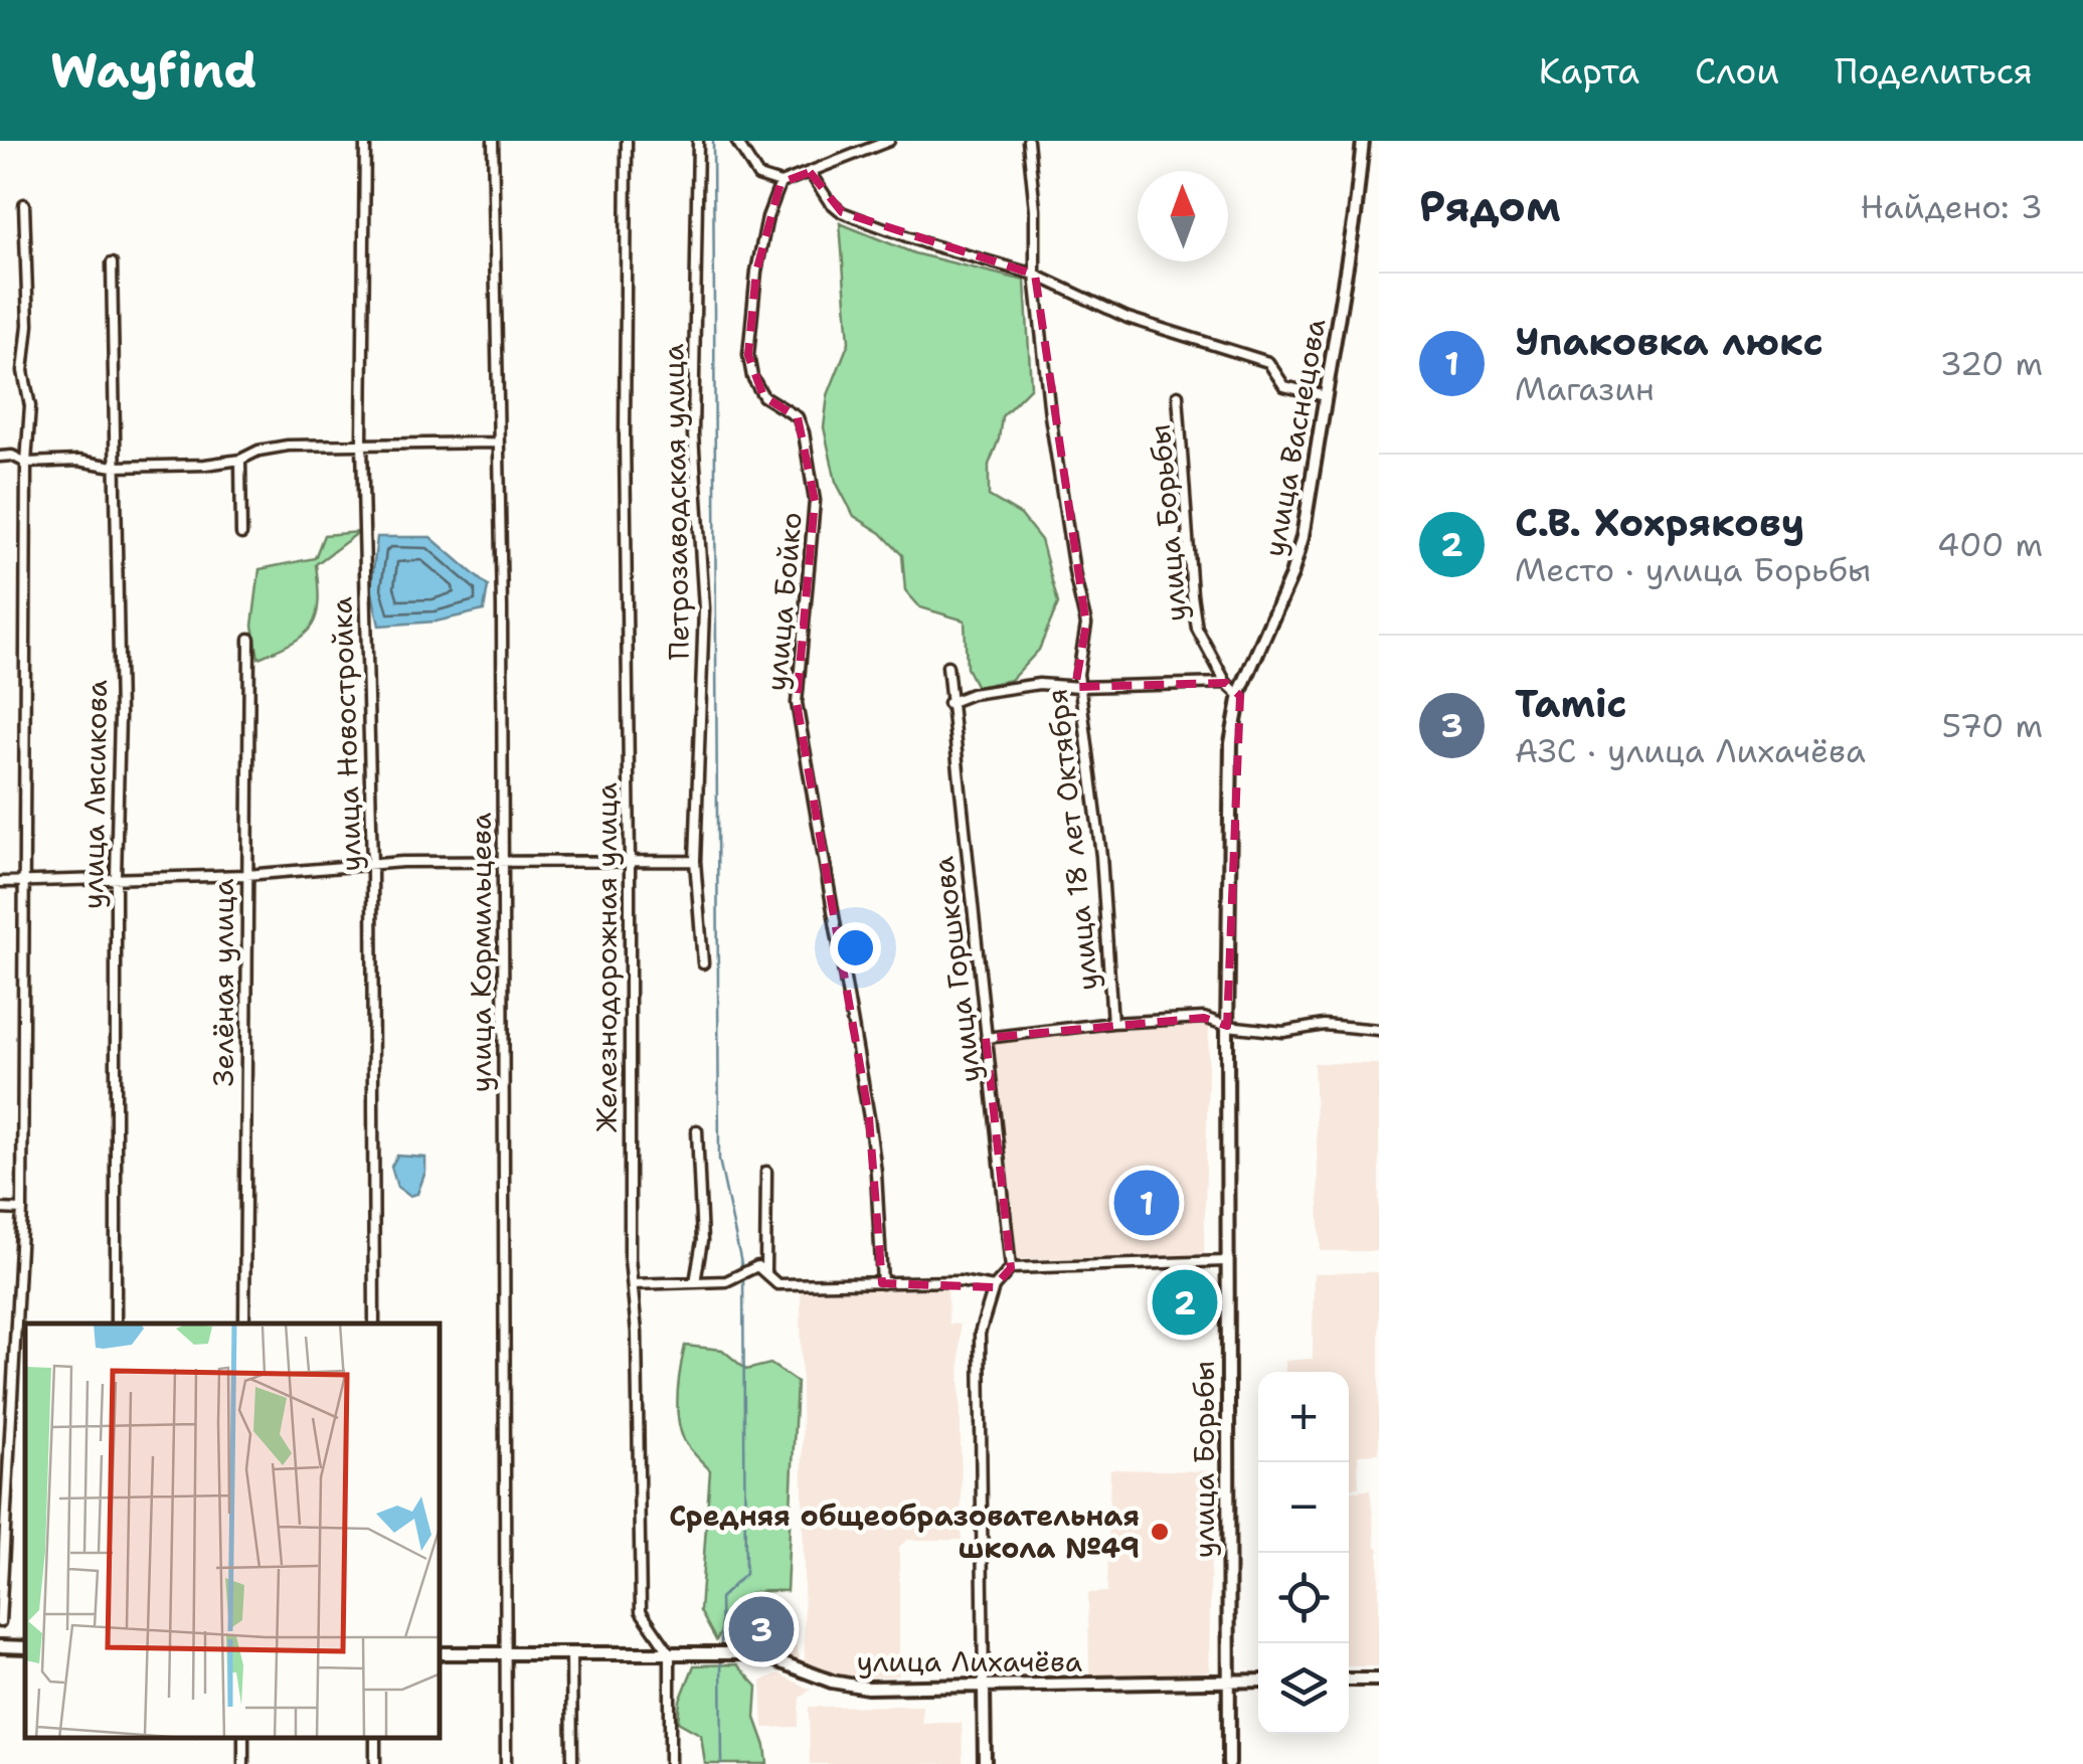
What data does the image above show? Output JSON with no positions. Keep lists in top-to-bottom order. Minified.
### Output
{"streets":{"street":["улица Васнецова","Петрозаводская улица","улица Борьбы","улица Бойко","улица Новостройка","улица Лысикова","улица 18 лет Октября","улица Кормильцева","Железнодорожная улица","улица Горшкова","Зелёная улица","улица Лихачёва"]},"crossings":[["улица Васнецова","улица Борьбы"],["улица Борьбы","улица Лихачёва"],["улица Кормильцева","улица Лихачёва"],["Железнодорожная улица","улица Лихачёва"]],"places":["Средняя общеобразовательная школа №49"],"north":"top","page":{"header":"Wayfind","nav":["Карта","Слои","Поделиться"],"heading":["Рядом","Найдено: 3"],"list":[{"mark":"1","name":"Упаковка люкс","note":"Магазин","value":"320 m"},{"mark":"2","name":"С.В. Хохрякову","note":"Место · улица Борьбы","value":"400 m"},{"mark":"3","name":"Tamic","note":"АЗС · улица Лихачёва","value":"570 m"}],"pins":["1","2","3"],"map_buttons":["+","−"]}}
